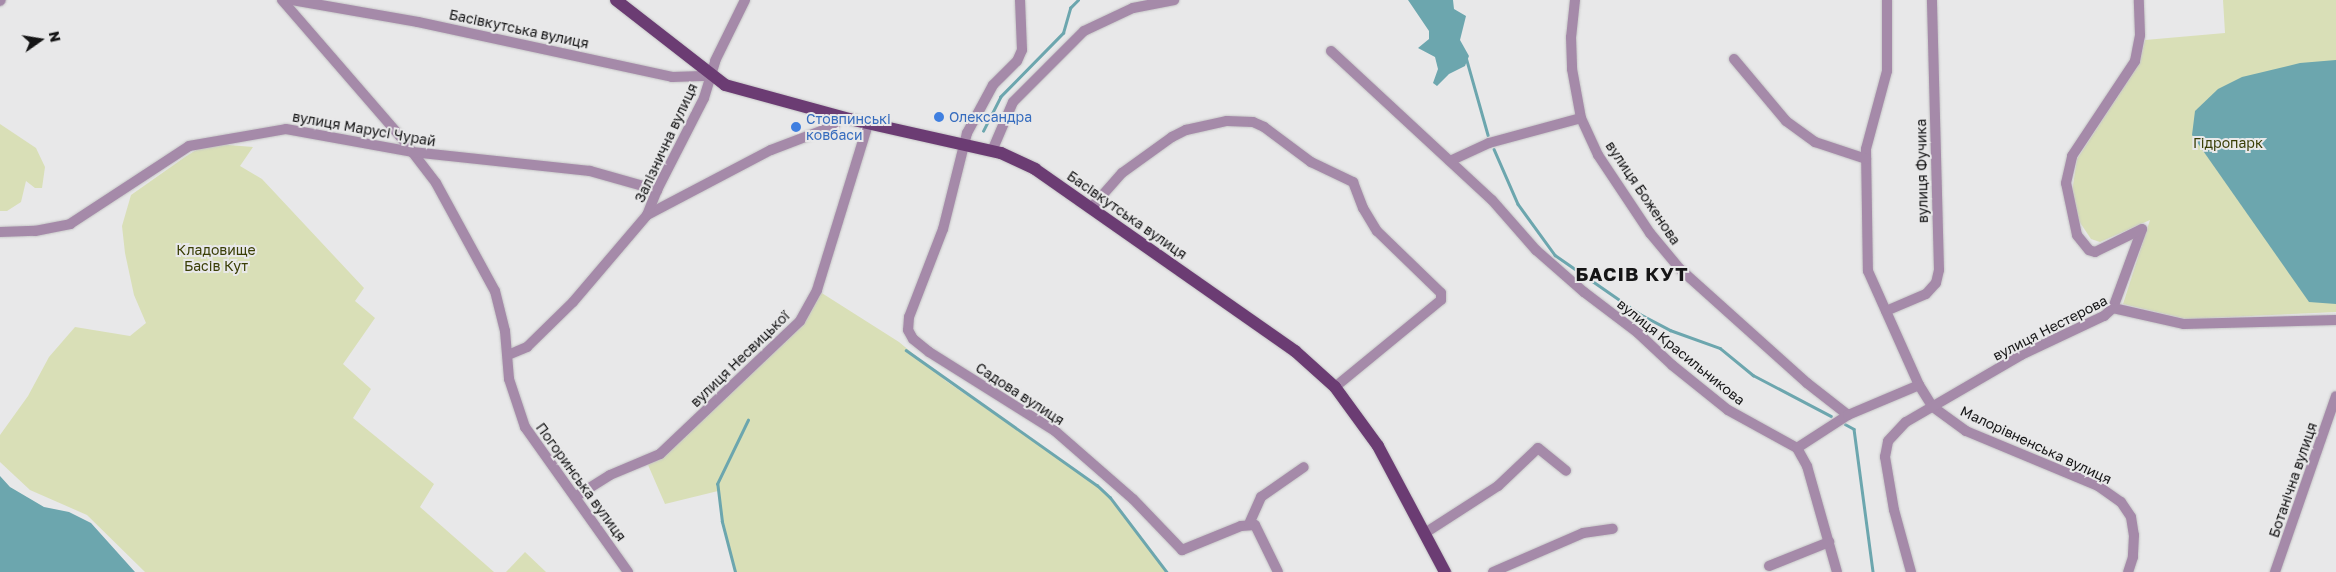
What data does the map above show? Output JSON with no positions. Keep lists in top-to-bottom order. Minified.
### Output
{"streets":{"main road":["Басівкутська вулиця"],"street":["вулиця Марусі Чурай","Залізнична вулиця","вулиця Фучика","вулиця Боженова","вулиця Нестерова","вулиця Красильникова","вулиця Несвицької","Садова вулиця","Малорівненська вулиця","Ботанічна вулиця","Погоринська вулиця"]},"crossings":[["Басівкутська вулиця","Залізнична вулиця"],["Басівкутська вулиця","вулиця Несвицької"],["Басівкутська вулиця","Садова вулиця"],["вулиця Марусі Чурай","Залізнична вулиця"],["вулиця Марусі Чурай","Погоринська вулиця"],["Залізнична вулиця","Погоринська вулиця"],["вулиця Фучика","Малорівненська вулиця"],["вулиця Нестерова","Малорівненська вулиця"],["вулиця Несвицької","Погоринська вулиця"]],"districts":["БАСІВ КУТ"],"parks":["Гідропарк","Кладовище Басів Кут"],"places":["Олександра","Стовпинські ковбаси"],"north":"right"}
